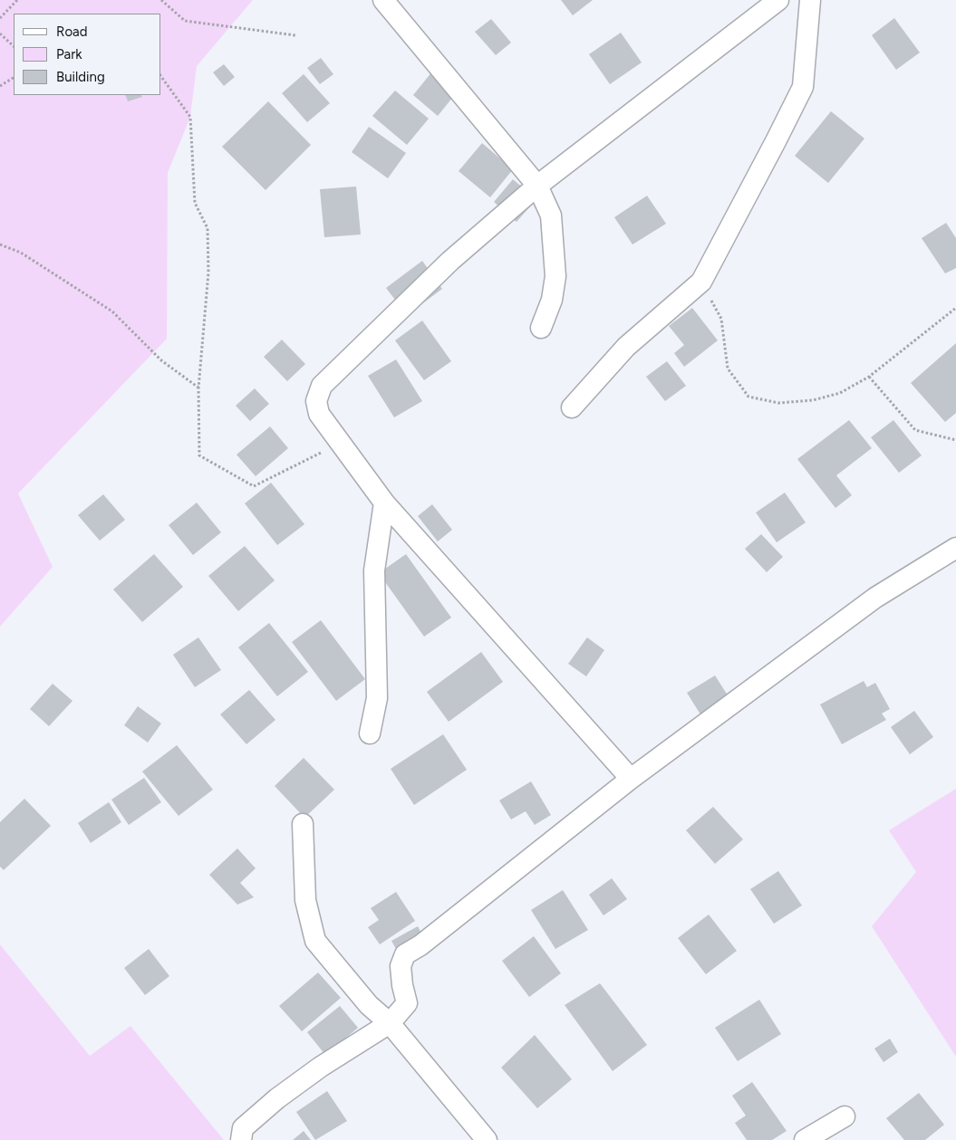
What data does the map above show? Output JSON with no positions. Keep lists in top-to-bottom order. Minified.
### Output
{"legend":["Road","Park","Building"]}
